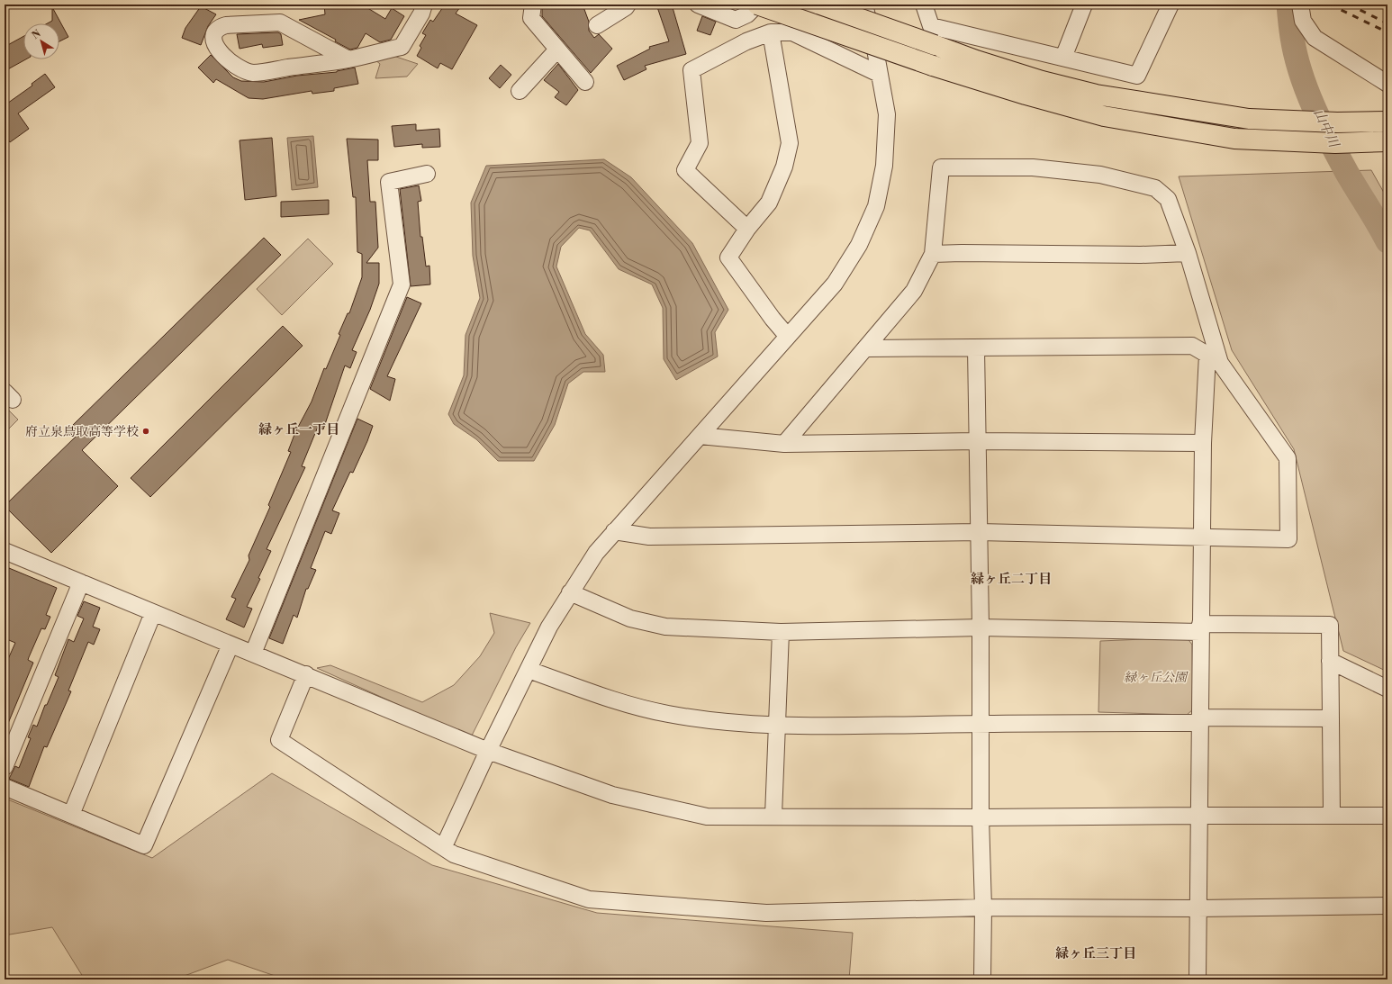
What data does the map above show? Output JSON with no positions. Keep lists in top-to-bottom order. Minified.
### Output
{"districts":["緑ヶ丘一丁目","緑ヶ丘二丁目","緑ヶ丘三丁目"],"water":["山中川"],"parks":["緑ヶ丘公園"],"places":["府立泉鳥取高等学校"],"north":"top left"}
